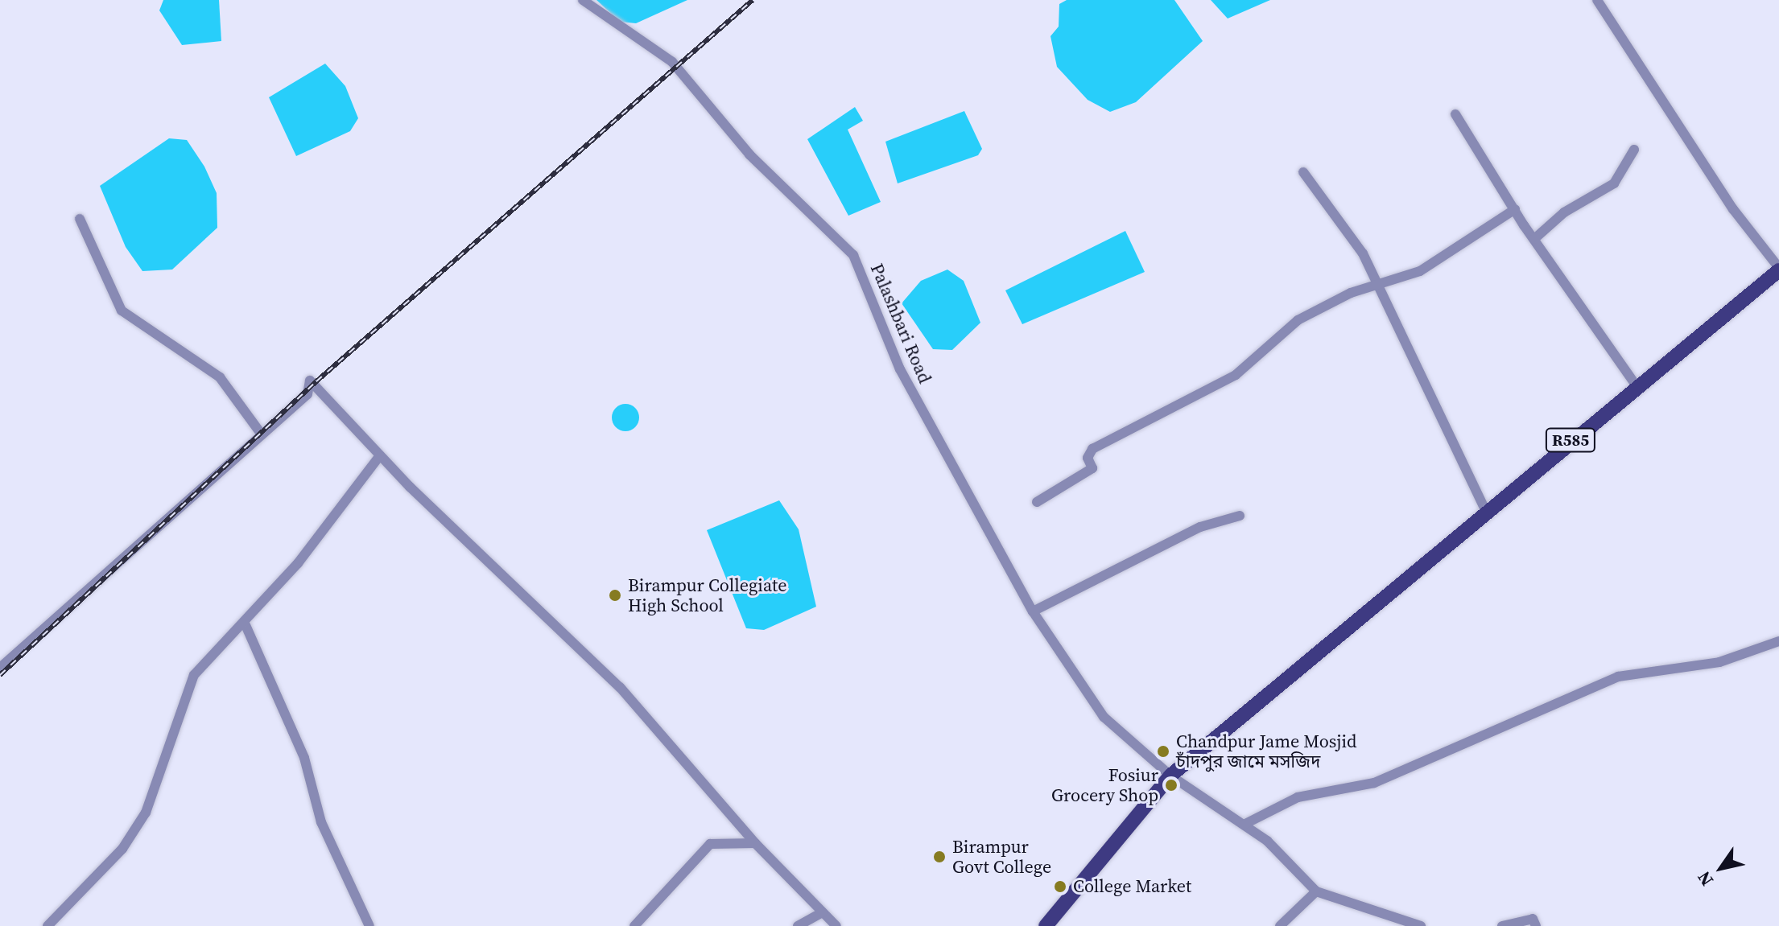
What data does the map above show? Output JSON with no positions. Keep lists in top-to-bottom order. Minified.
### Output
{"streets":{"main road":["R585"],"street":["Palashbari Road"]},"crossings":[["Palashbari Road","R585"]],"places":["Birampur Collegiate High School","Chandpur Jame Mosjid চাঁদপুর জামে মসজিদ","Fosiur Grocery Shop","Birampur Govt College","College Market"],"north":"bottom left"}
